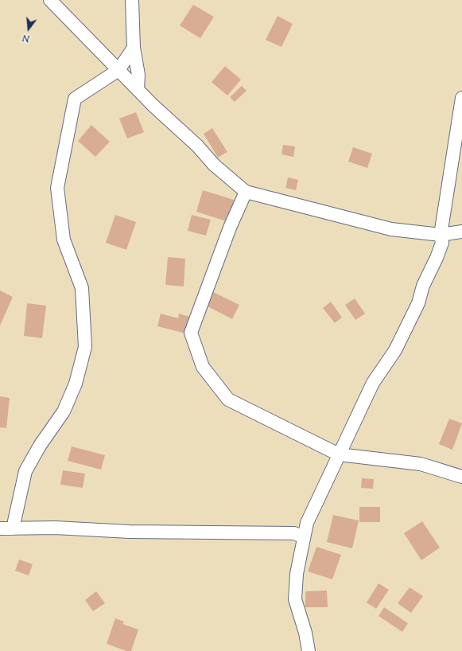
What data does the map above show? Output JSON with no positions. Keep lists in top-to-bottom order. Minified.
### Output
{"north":"bottom"}
